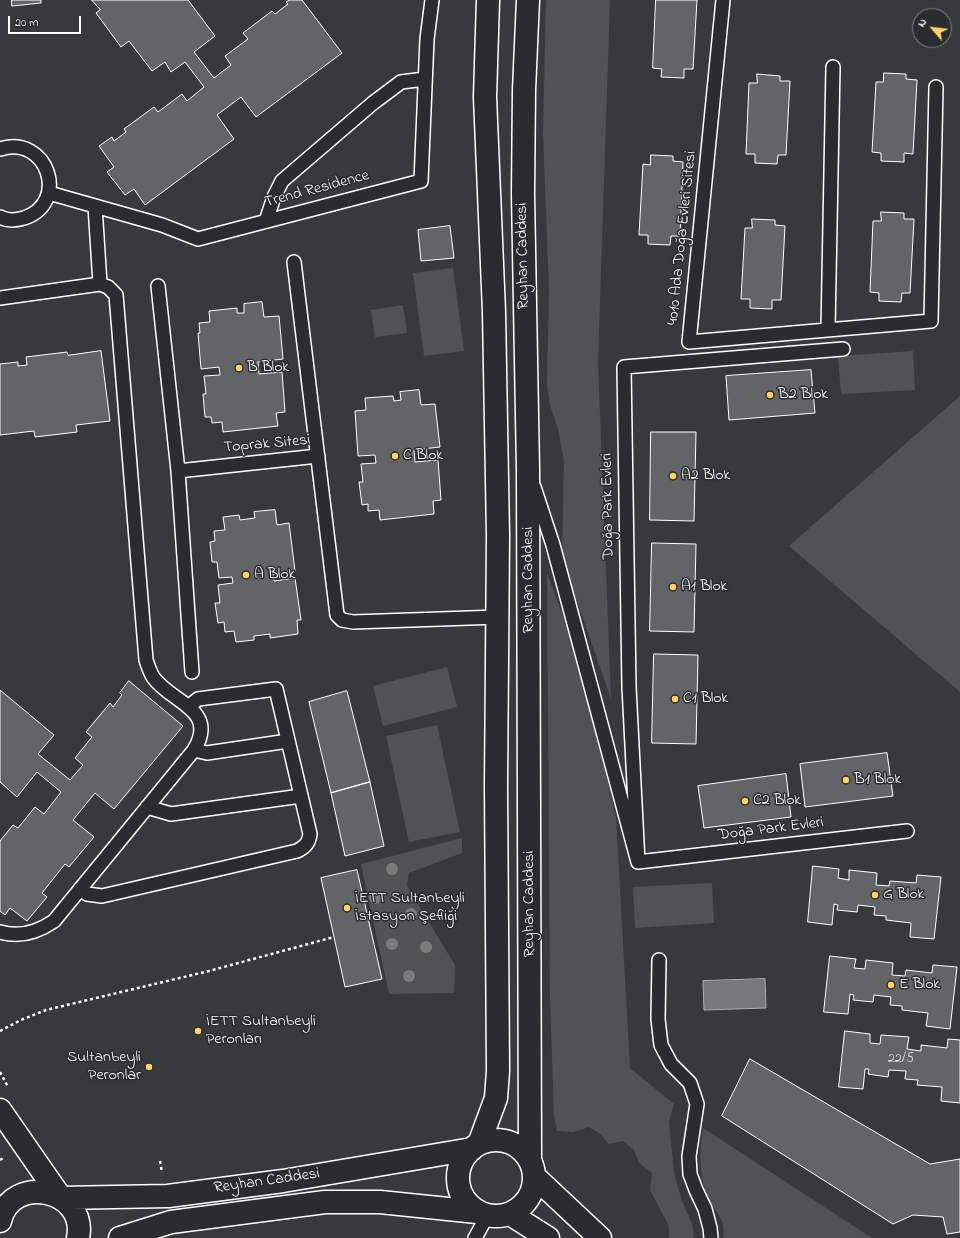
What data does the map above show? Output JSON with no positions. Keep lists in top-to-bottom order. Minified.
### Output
{"streets":{"main road":["Reyhan Caddesi"],"lane":["Trend Residence","4010 Ada Doğa Evleri Sitesi","Toprak Sitesi","Doğa Park Evleri"]},"crossings":[["Reyhan Caddesi","Toprak Sitesi"]],"places":["B Blok","B2 Blok","C Blok","A2 Blok","A Blok","A1 Blok","C1 Blok","B1 Blok","C2 Blok","G Blok","İETT Sultanbeyli İstasyon Şefliği","E Blok","İETT Sultanbeyli Peronları","Sultanbeyli Peronlar"],"house_numbers":["22/5"],"scale_bar":"20 m","north":"top left"}
